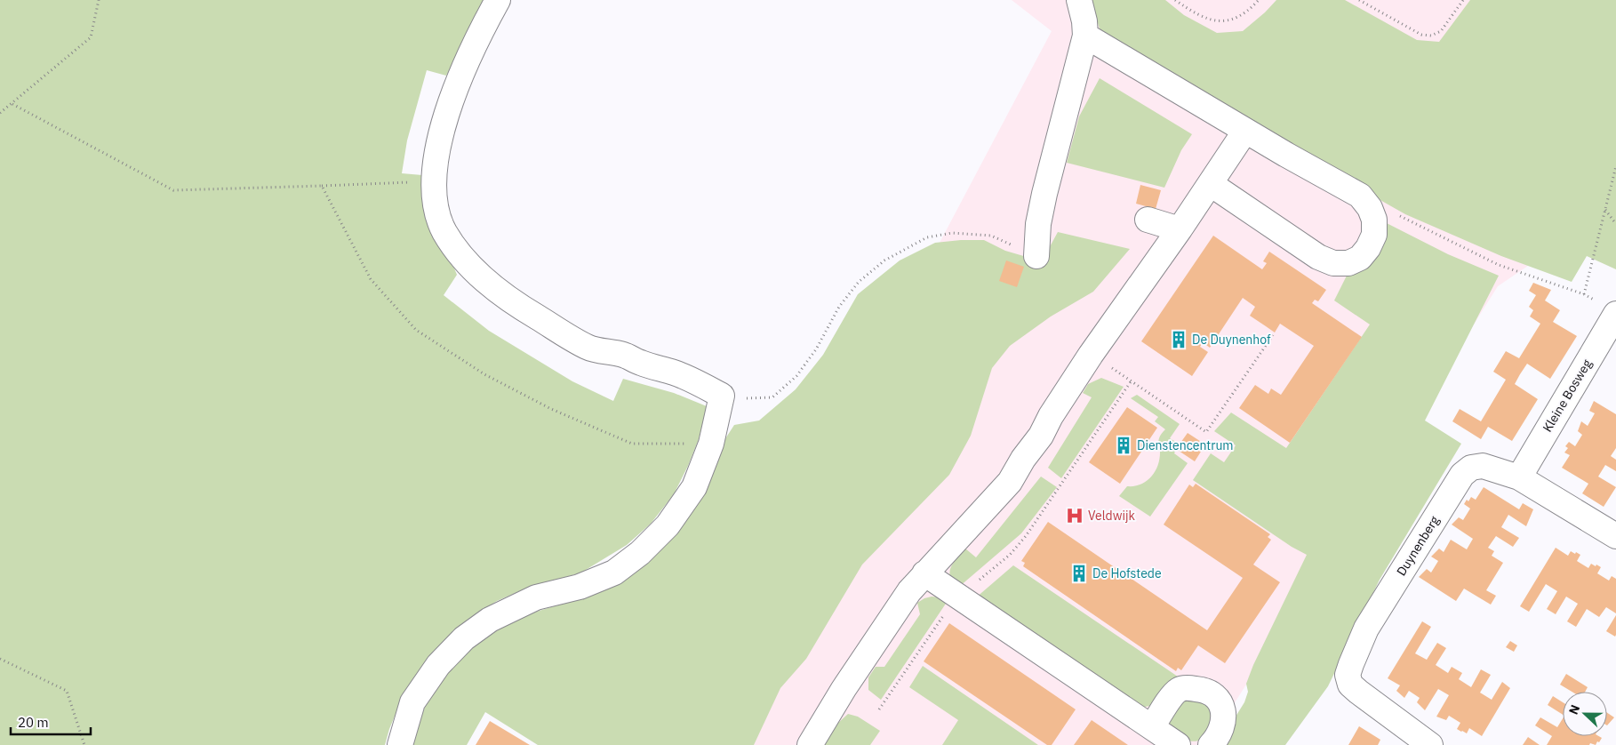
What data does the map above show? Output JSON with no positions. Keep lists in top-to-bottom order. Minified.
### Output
{"streets":{"street":["Kleine Bosweg","Duynenberg"]},"crossings":[["Kleine Bosweg","Duynenberg"]],"places":{"building":["De Duynenhof","Dienstencentrum","De Hofstede"],"hospital":["Veldwijk"]},"scale_bar":"20 m","north":"left"}
